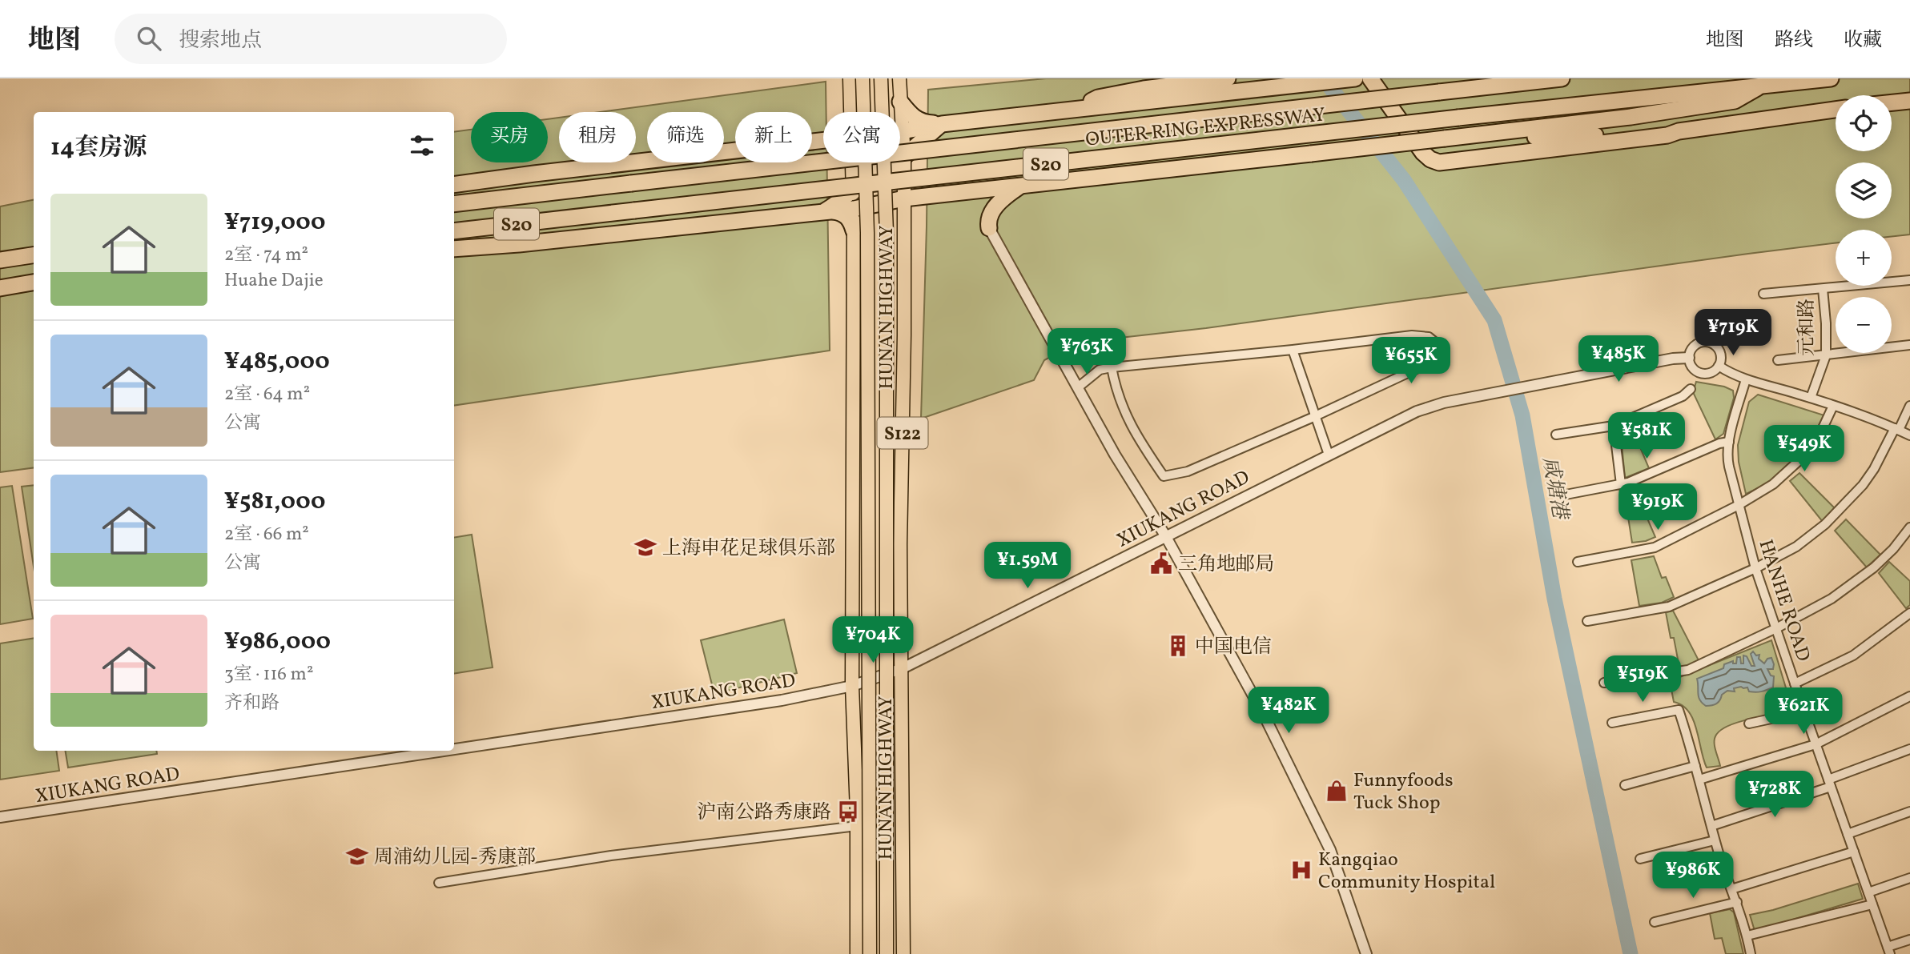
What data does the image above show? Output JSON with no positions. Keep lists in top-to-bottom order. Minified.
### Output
{"streets":{"highway":["OUTER RING EXPRESSWAY","S20"],"main road":["HUNAN HIGHWAY","S122"],"street":["元和路","XIUKANG ROAD","HANHE ROAD"]},"crossings":[["HUNAN HIGHWAY","XIUKANG ROAD"]],"water":["咸塘港"],"places":{"school or university":["上海申花足球俱乐部","周浦幼儿园-秀康部"],"public building":["三角地邮局"],"building":["中国电信"],"shop":["Funnyfoods Tuck Shop"],"bus stop":["沪南公路秀康路"],"hospital":["Kangqiao Community Hospital"]},"page":{"header":"地图","search":"搜索地点","nav":["地图","路线","收藏"],"map_buttons":["+","−"],"chip":["买房","租房","筛选","新上","公寓"],"heading":"14套房源","list":[{"name":"¥719,000","note":"2室 · 74 m² · Huahe Dajie"},{"name":"¥485,000","note":"2室 · 64 m² · 公寓"},{"name":"¥581,000","note":"2室 · 66 m² · 公寓"},{"name":"¥986,000","note":"3室 · 116 m² · 齐和路"}],"price":["¥719K","¥763K","¥485K","¥655K","¥581K","¥549K","¥919K","¥1.59M","¥704K","¥519K","¥482K","¥621K","¥728K","¥986K"]}}
